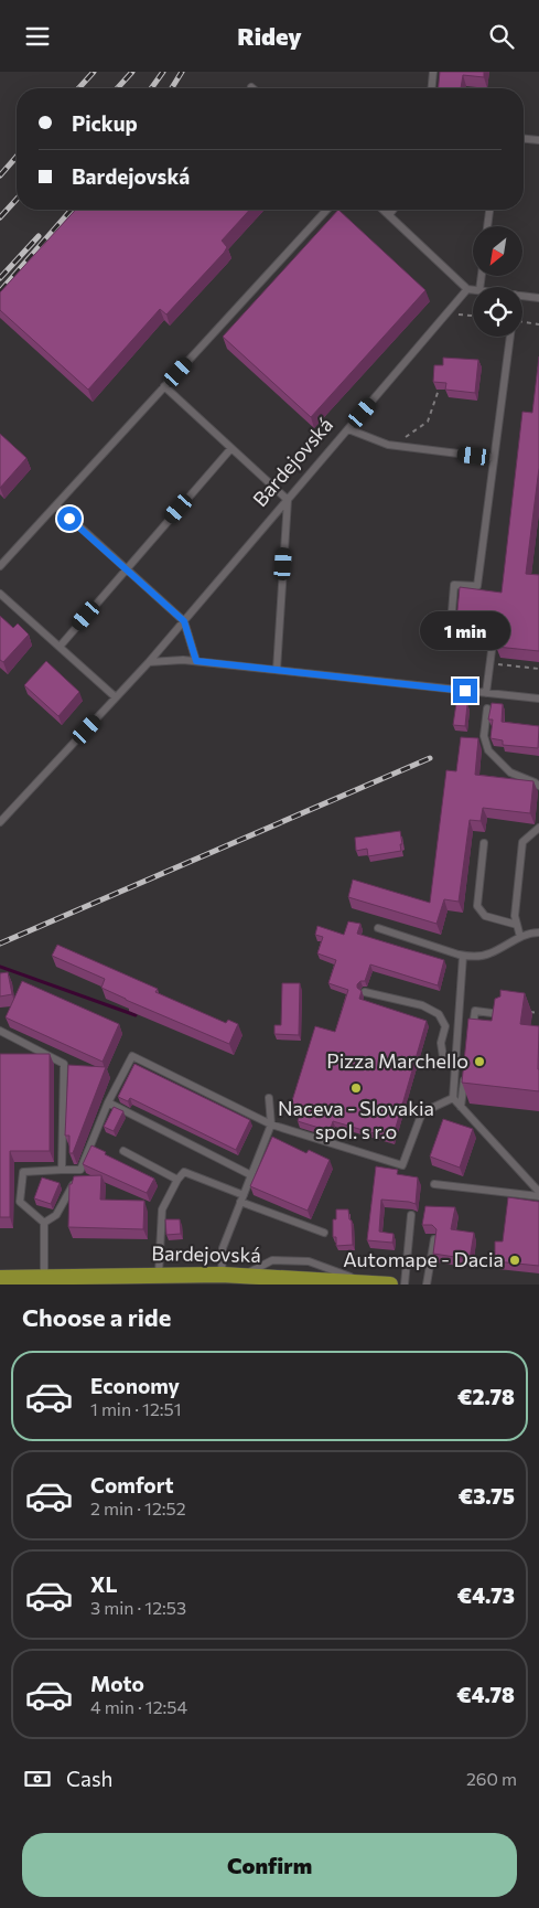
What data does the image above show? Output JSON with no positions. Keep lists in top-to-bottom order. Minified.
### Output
{"streets":{"main road":["Bardejovská"]},"places":["Pizza Marchello","Naceva - Slovakia spol. s r.o","Automape - Dacia"],"north":"bottom left","page":{"header":"Ridey","banner":["Pickup","Bardejovská"],"bubble":"1 min","heading":"Choose a ride","list":[{"name":"Economy","note":"1 min · 12:51","value":"€2.78"},{"name":"Comfort","note":"2 min · 12:52","value":"€3.75"},{"name":"XL","note":"3 min · 12:53","value":"€4.73"},{"name":"Moto","note":"4 min · 12:54","value":"€4.78"}],"pay":["Cash","260 m"],"buttons":"Confirm"}}
